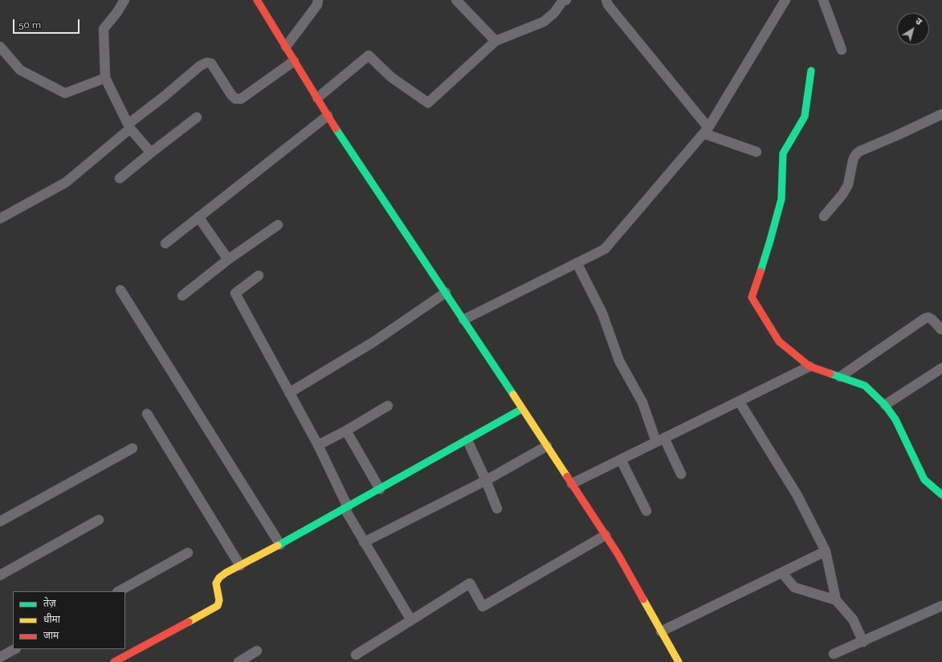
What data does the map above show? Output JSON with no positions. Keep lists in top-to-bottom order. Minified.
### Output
{"legend":["तेज़","धीमा","जाम"],"scale_bar":"50 m","north":"top right"}
